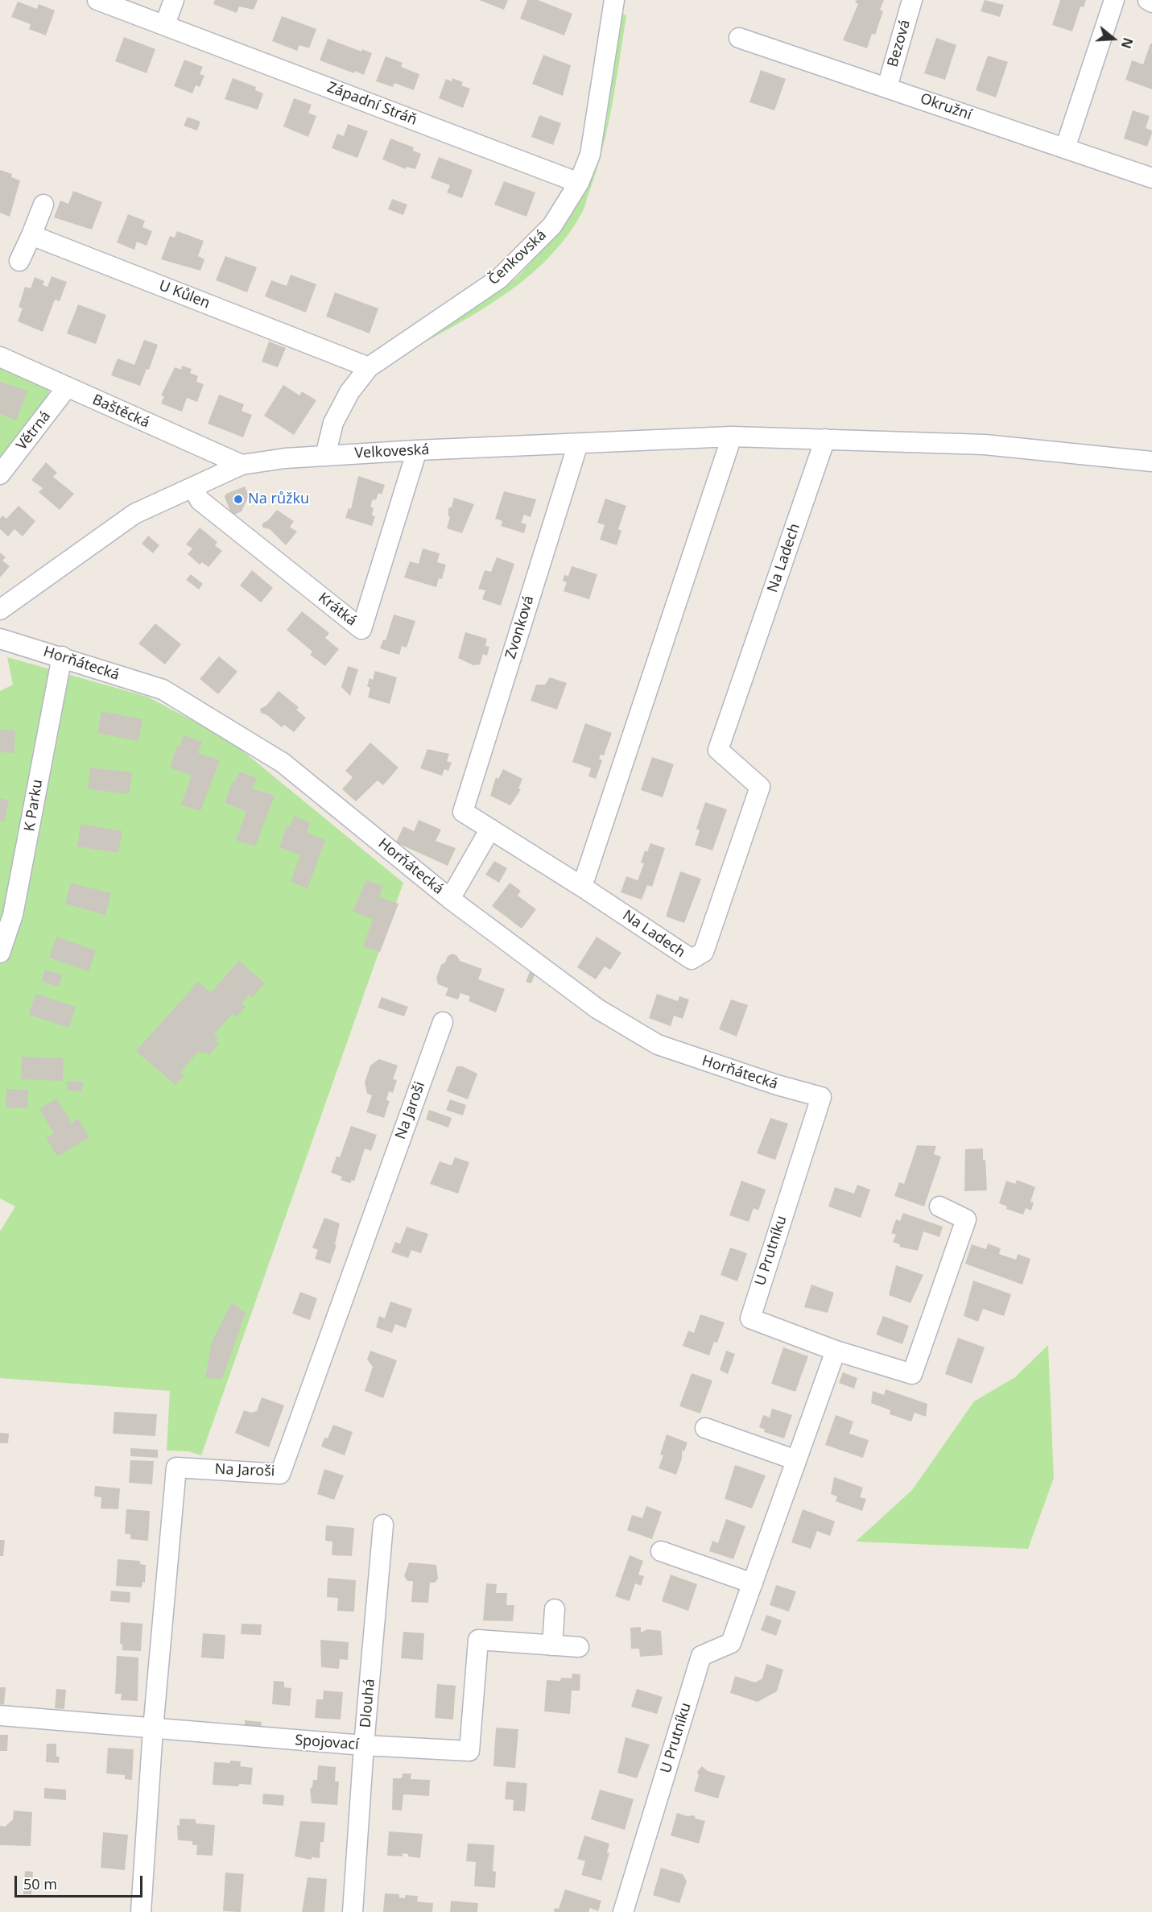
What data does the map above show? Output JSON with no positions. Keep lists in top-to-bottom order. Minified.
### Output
{"streets":{"street":["Bezová","Západní Stráň","Okružní","Čenkovská","U Kůlen","Baštěcká","Větrná","Velkoveská","Na Ladech","Krátká","Zvonková","Horňátecká","K Parku","Na Jaroši","U Prutníku","Dlouhá","Spojovací"]},"crossings":[["Bezová","Okružní"],["Západní Stráň","Čenkovská"],["Čenkovská","U Kůlen"],["Čenkovská","Velkoveská"],["Baštěcká","Větrná"],["Baštěcká","Velkoveská"],["Velkoveská","Na Ladech"],["Velkoveská","Krátká"],["Velkoveská","Zvonková"],["Horňátecká","K Parku"],["Horňátecká","U Prutníku"],["Na Jaroši","Spojovací"],["Dlouhá","Spojovací"]],"places":["Na růžku"],"scale_bar":"50 m","north":"right"}
